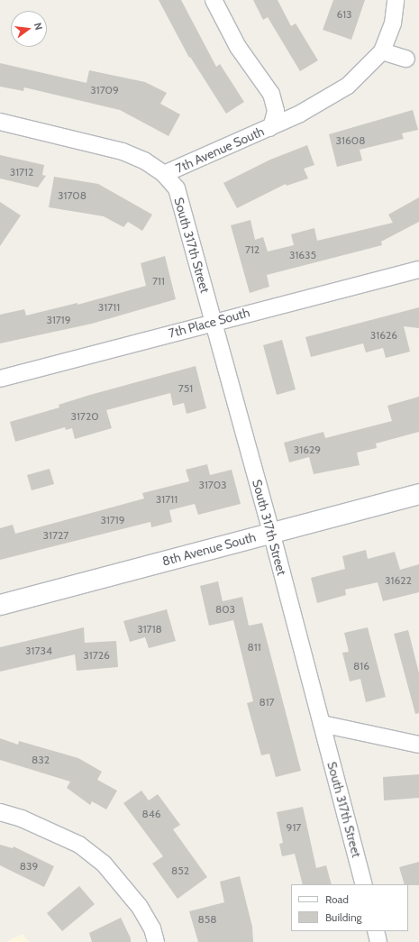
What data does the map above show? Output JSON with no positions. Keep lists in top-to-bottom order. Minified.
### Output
{"streets":{"street":["7th Avenue South","South 317th Street","7th Place South","8th Avenue South"]},"crossings":[["7th Avenue South","South 317th Street"],["South 317th Street","7th Place South"],["South 317th Street","8th Avenue South"]],"house_numbers":["613","31709","31608","31712","31708","712","31635","711","31711","31719","31626","751","31720","31629","31703","31711","31719","31727","31622","803","31718","811","31734","31726","816","817","832","846","917","839","852","858"],"legend":["Road","Building"],"north":"right"}
